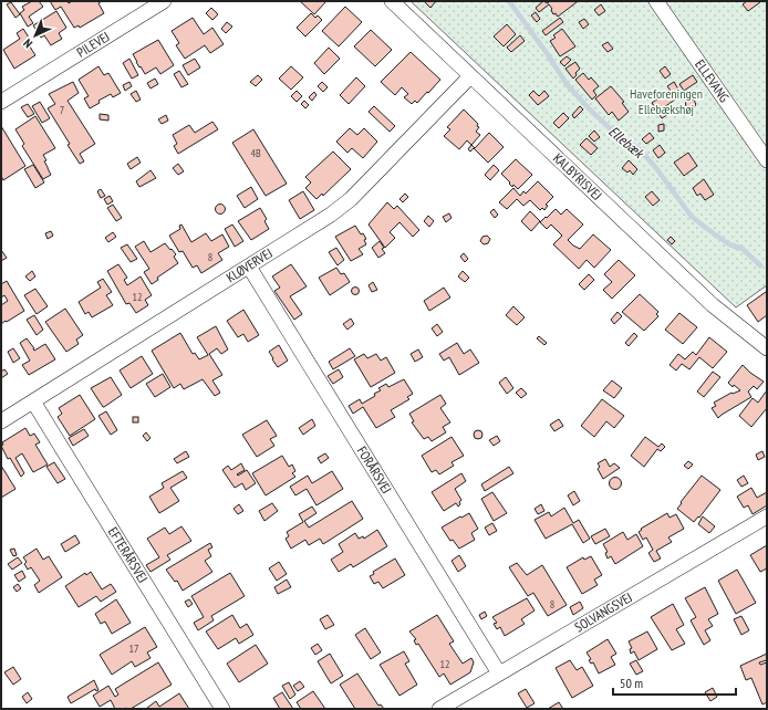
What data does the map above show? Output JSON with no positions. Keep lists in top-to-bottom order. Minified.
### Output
{"streets":{"street":["PILEVEJ","ELLEVANG","KALBYRISVEJ","KLØVERVEJ","FORÅRSVEJ","EFTERÅRSVEJ","SOLVANGSVEJ"]},"crossings":[["KALBYRISVEJ","KLØVERVEJ"],["KLØVERVEJ","FORÅRSVEJ"],["KLØVERVEJ","EFTERÅRSVEJ"],["FORÅRSVEJ","SOLVANGSVEJ"]],"water":["Ellebæk"],"parks":["Haveforeningen Ellebækshøj"],"house_numbers":["7","4B","8","12","8","17","12"],"scale_bar":"50 m","north":"bottom left"}
